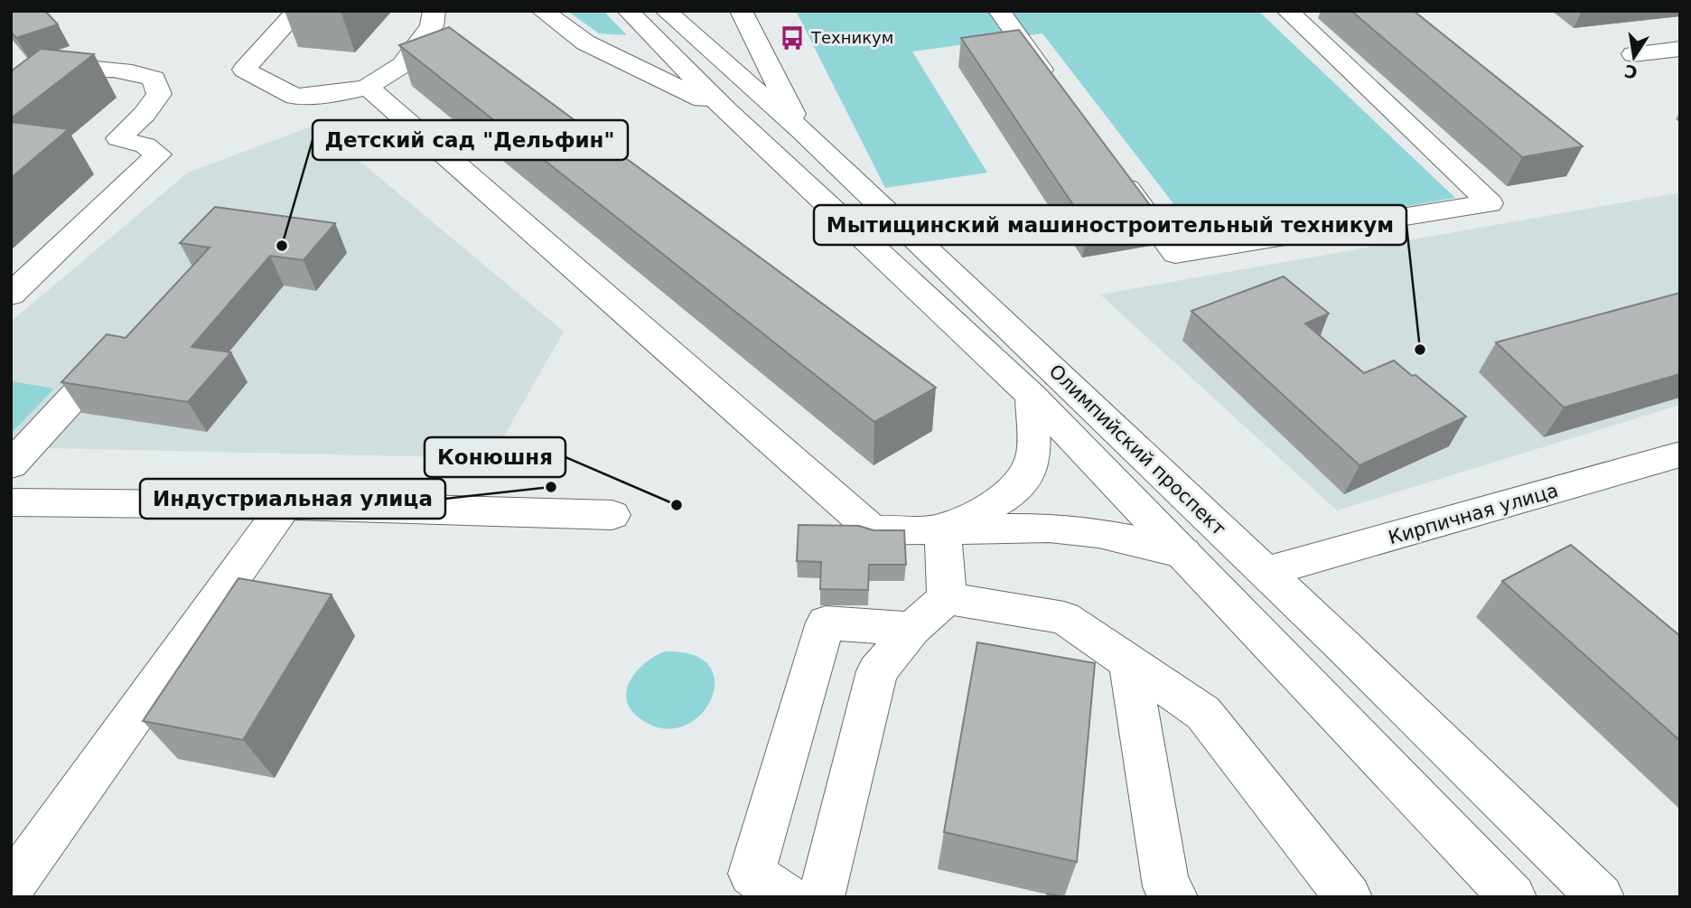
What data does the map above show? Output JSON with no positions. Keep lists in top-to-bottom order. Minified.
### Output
{"streets":{"main road":["Олимпийский проспект","Кирпичная улица"]},"crossings":[["Олимпийский проспект","Кирпичная улица"]],"places":{"bus stop":["Техникум"],"other":["Детский сад \"Дельфин\"","Мытищинский машиностроительный техникум","Индустриальная улица","Конюшня"]},"north":"bottom"}
